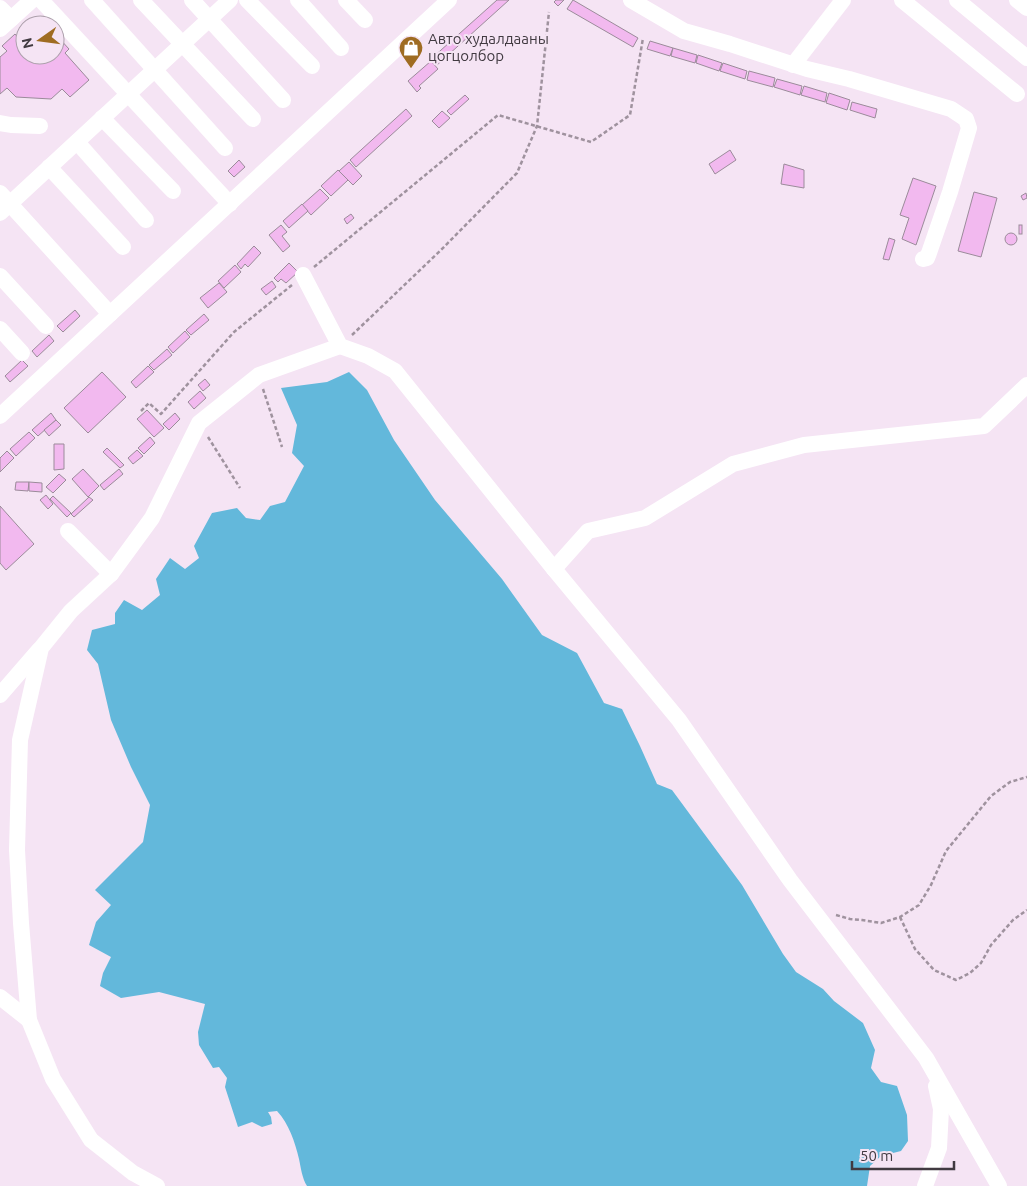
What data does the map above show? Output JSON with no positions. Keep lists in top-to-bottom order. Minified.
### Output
{"places":{"shop":["Авто худалдааны цогцолбор"]},"scale_bar":"50 m","north":"left"}
